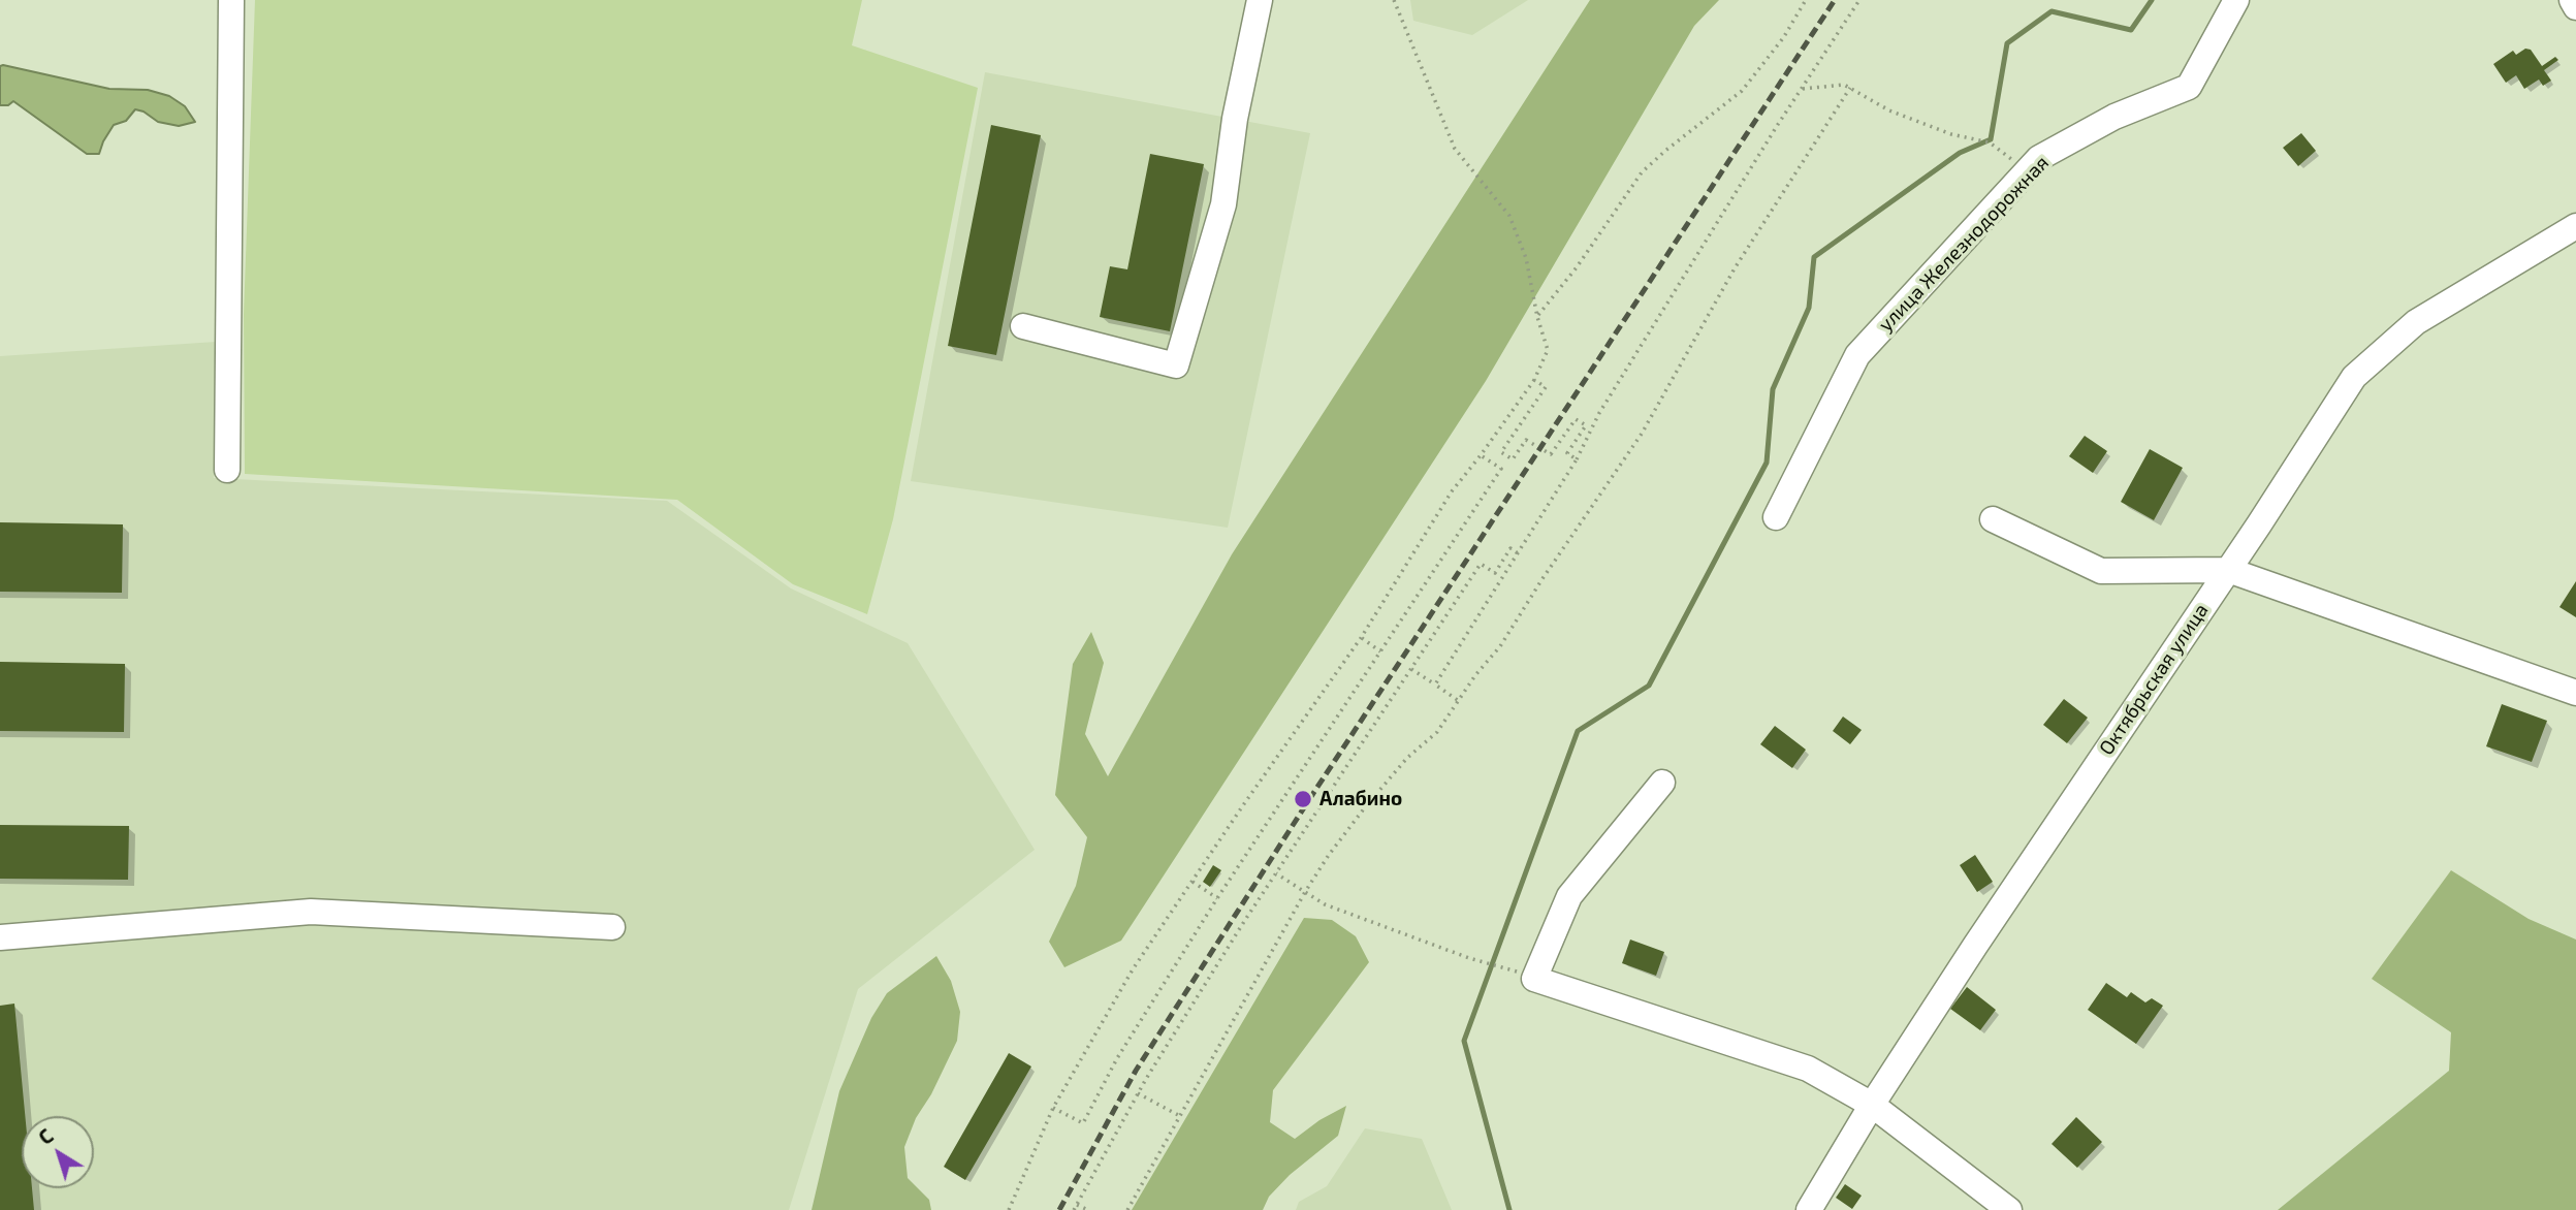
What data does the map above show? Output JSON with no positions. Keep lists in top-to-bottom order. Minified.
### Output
{"streets":{"street":["улица Железнодорожная","Октябрьская улица"]},"places":["Алабино"],"north":"top left"}
